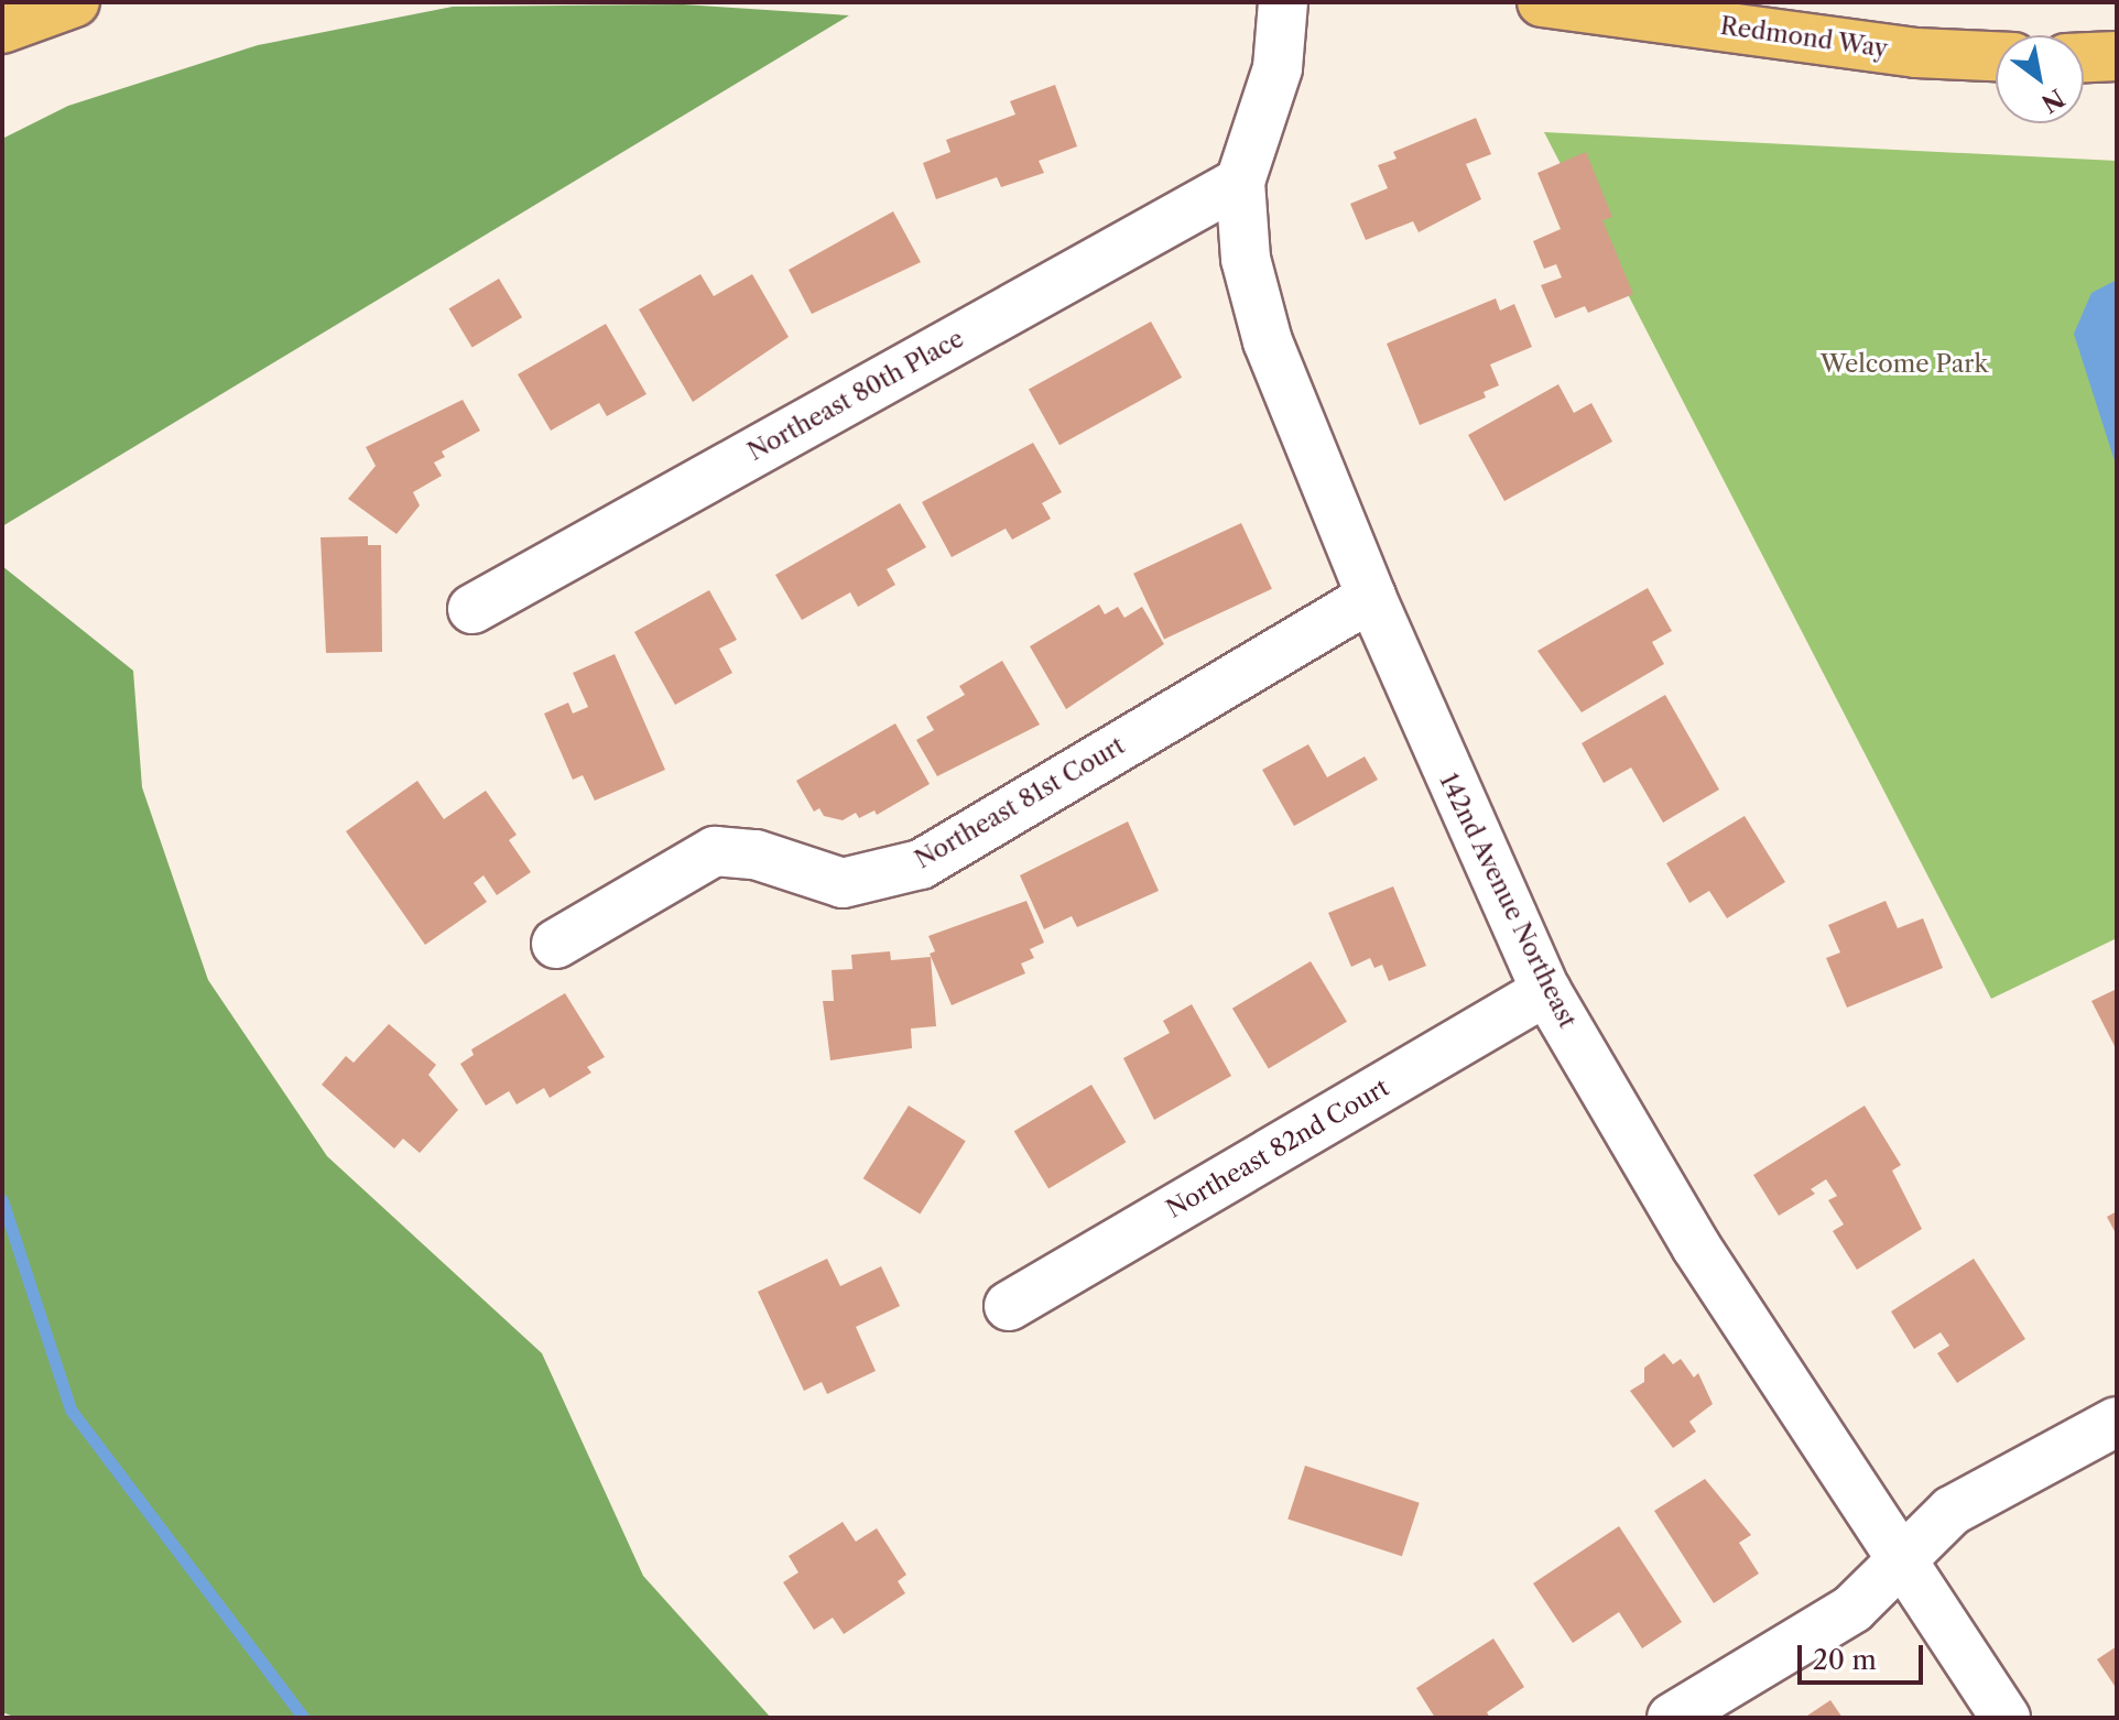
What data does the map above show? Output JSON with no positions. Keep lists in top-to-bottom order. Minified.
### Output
{"streets":{"main road":["Redmond Way"],"street":["Northeast 80th Place","Northeast 81st Court","142nd Avenue Northeast","Northeast 82nd Court"]},"crossings":[["Northeast 80th Place","142nd Avenue Northeast"],["Northeast 81st Court","142nd Avenue Northeast"],["142nd Avenue Northeast","Northeast 82nd Court"]],"parks":["Welcome Park"],"scale_bar":"20 m","north":"bottom right"}
